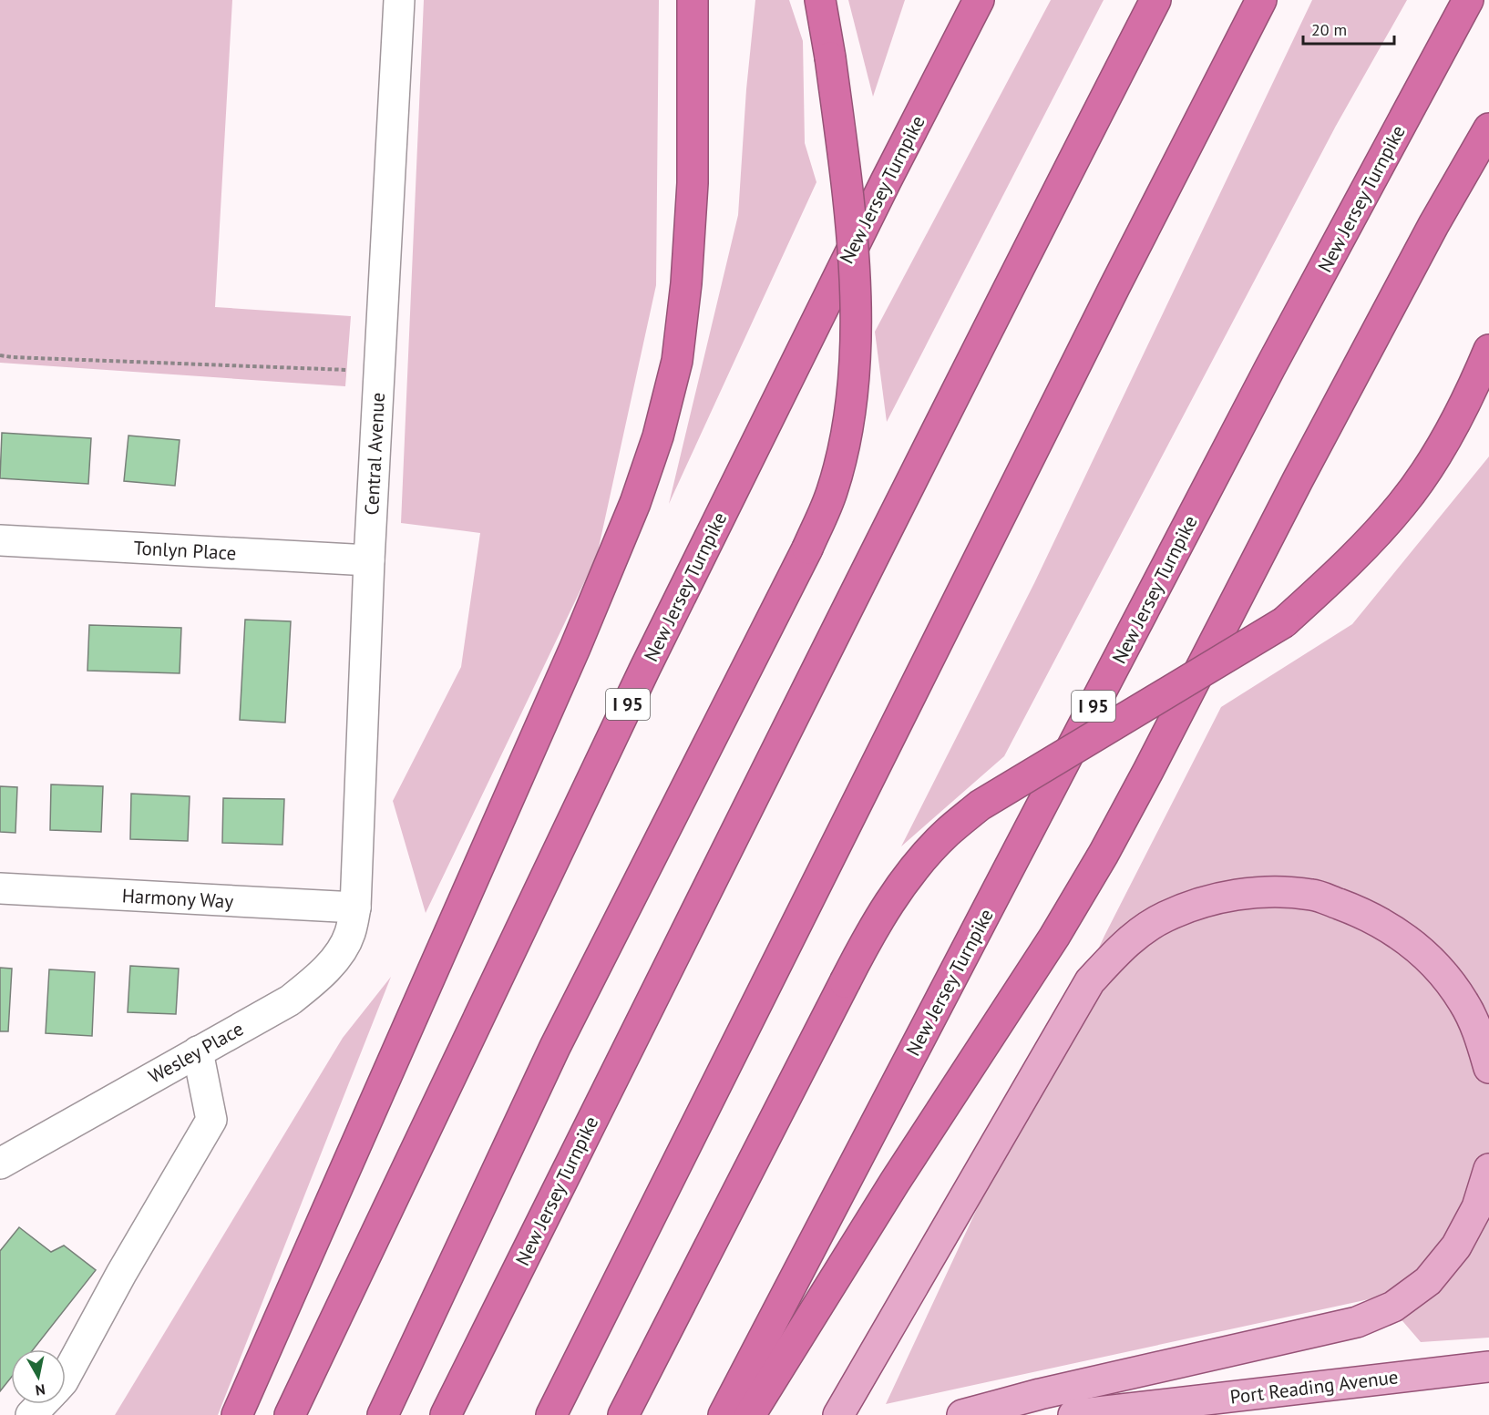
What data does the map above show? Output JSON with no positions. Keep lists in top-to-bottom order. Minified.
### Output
{"streets":{"highway":["New Jersey Turnpike","I 95"],"main road":["Port Reading Avenue"],"street":["Central Avenue","Tonlyn Place","Harmony Way","Wesley Place"]},"crossings":[["Central Avenue","Tonlyn Place"],["Central Avenue","Harmony Way"],["Central Avenue","Wesley Place"],["Harmony Way","Wesley Place"]],"scale_bar":"20 m","north":"bottom"}
